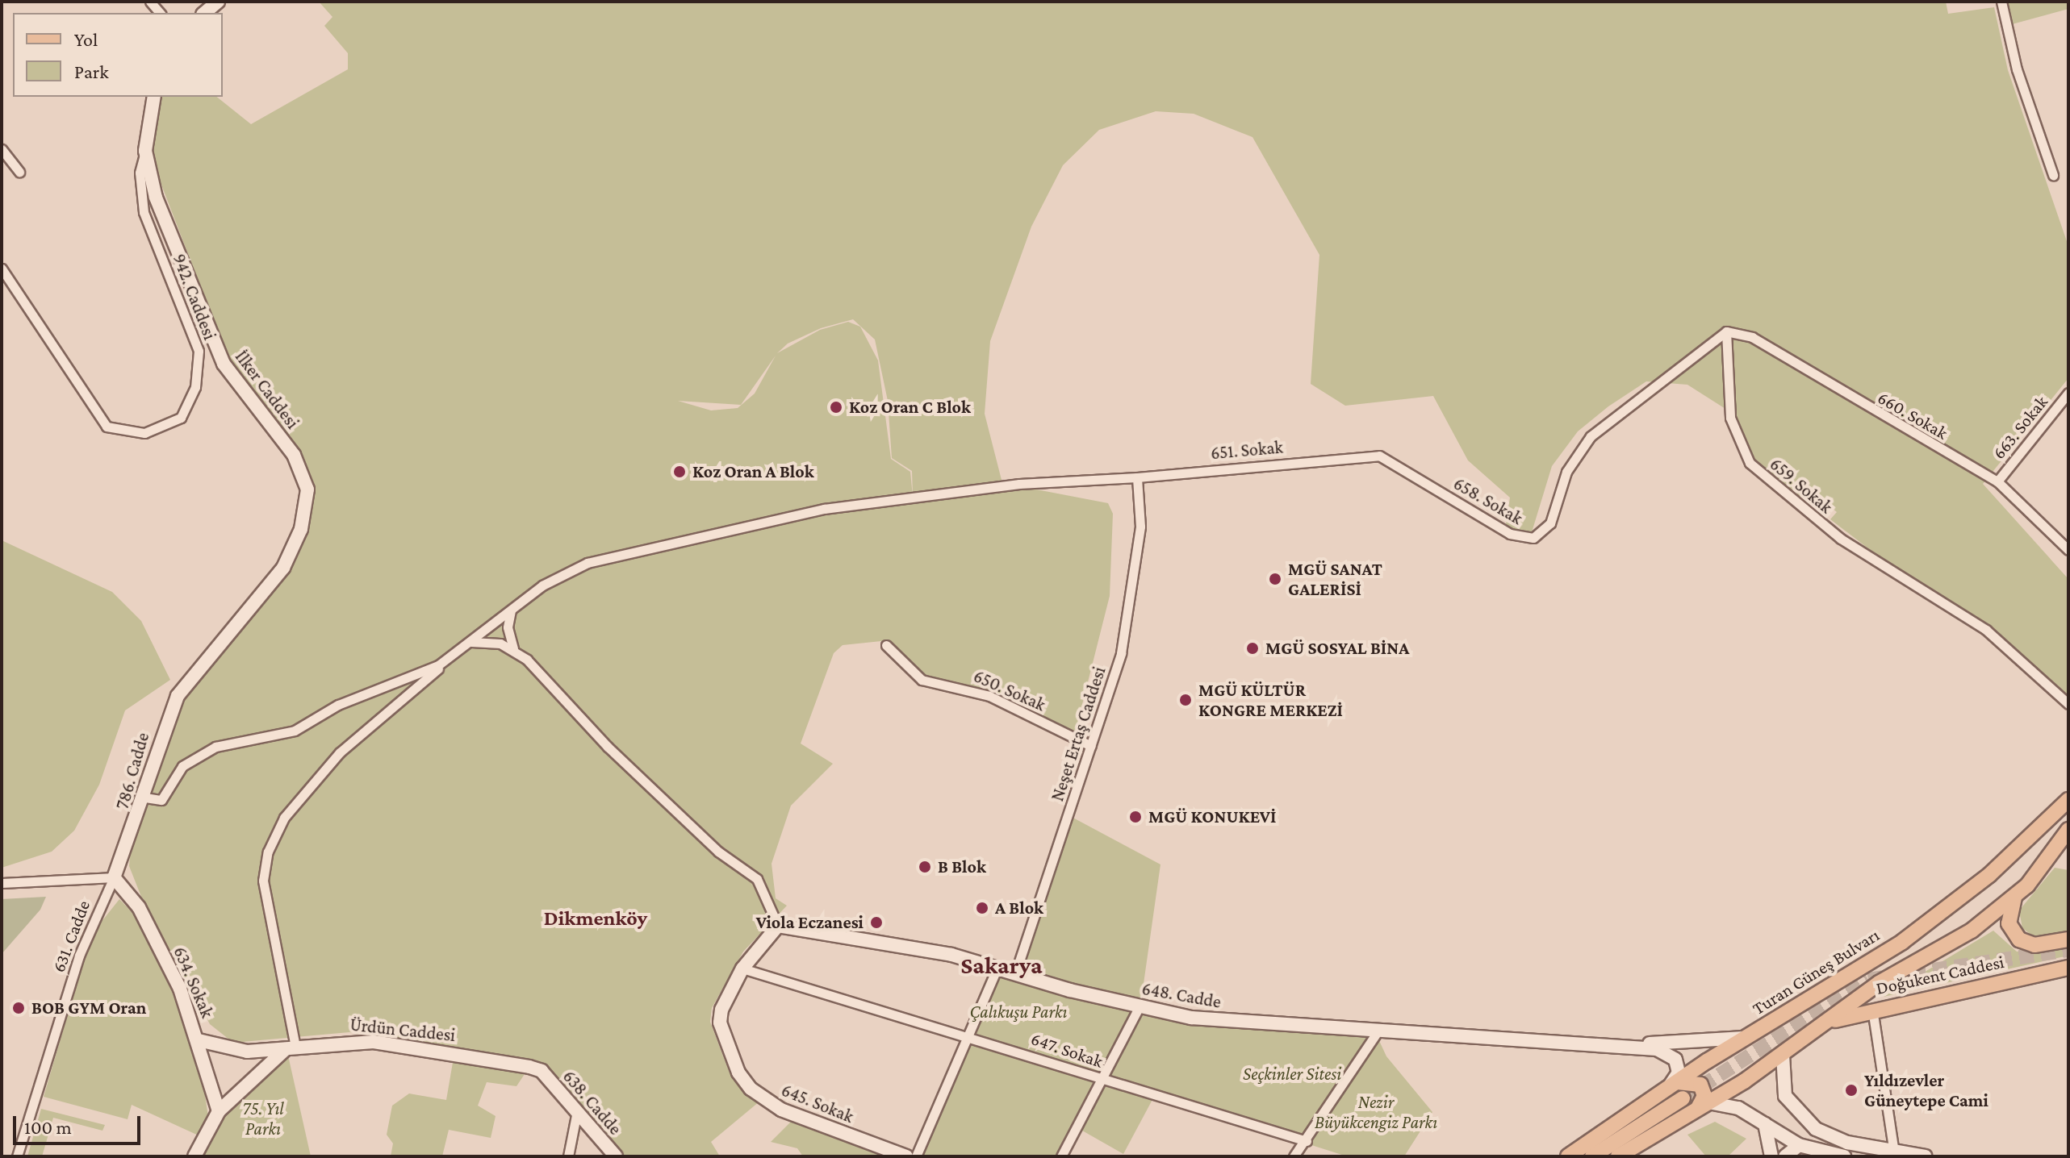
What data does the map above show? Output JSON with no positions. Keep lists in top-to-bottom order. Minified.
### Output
{"streets":{"main road":["Turan Güneş Bulvarı","Doğukent Caddesi"],"street":["942. Caddesi","İlker Caddesi","660. Sokak","663. Sokak","651. Sokak","659. Sokak","658. Sokak","650. Sokak","Neşet Ertaş Caddesi","786. Cadde","631. Cadde","634. Sokak","648. Cadde","Ürdün Caddesi","647. Sokak","638. Cadde","645. Sokak"]},"crossings":[["942. Caddesi","İlker Caddesi"],["İlker Caddesi","786. Cadde"],["660. Sokak","663. Sokak"],["660. Sokak","659. Sokak"],["660. Sokak","658. Sokak"],["651. Sokak","658. Sokak"],["651. Sokak","Neşet Ertaş Caddesi"],["659. Sokak","658. Sokak"],["650. Sokak","Neşet Ertaş Caddesi"],["Neşet Ertaş Caddesi","648. Cadde"],["786. Cadde","631. Cadde"],["786. Cadde","634. Sokak"],["631. Cadde","634. Sokak"],["634. Sokak","Ürdün Caddesi"],["648. Cadde","645. Sokak"],["Ürdün Caddesi","638. Cadde"],["647. Sokak","645. Sokak"]],"districts":["Dikmenköy","Sakarya"],"parks":["Çalıkuşu Parkı","Seçkinler Sitesi","Nezir Büyükcengiz Parkı","75. Yıl Parkı"],"places":["Koz Oran C Blok","Koz Oran A Blok","MGÜ SANAT GALERİSİ","MGÜ SOSYAL BİNA","MGÜ KÜLTÜR KONGRE MERKEZİ","MGÜ KONUKEVİ","B Blok","A Blok","Viola Eczanesi","BOB GYM Oran","Yıldızevler Güneytepe Cami"],"legend":["Yol","Park"],"scale_bar":"100 m"}
